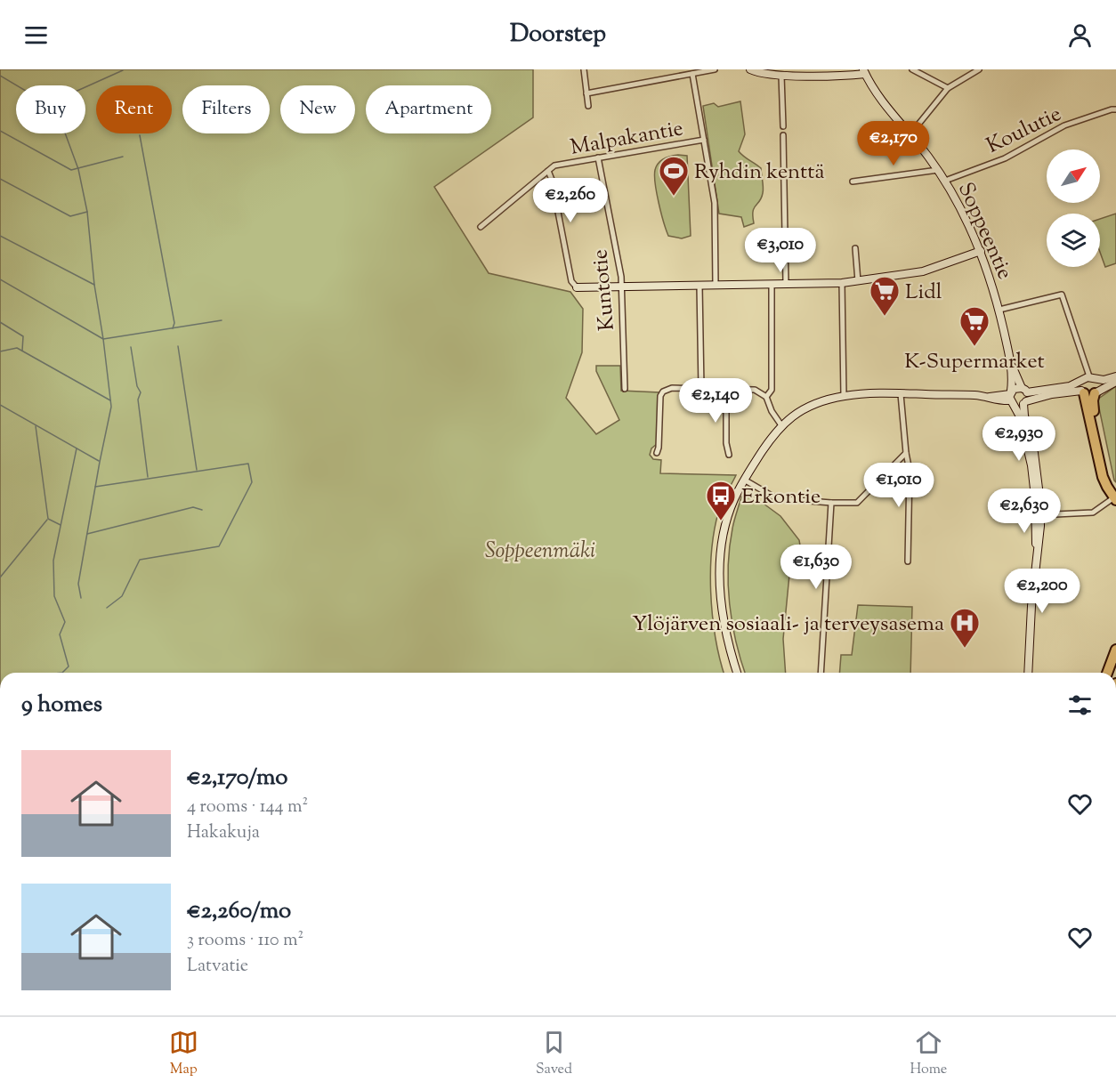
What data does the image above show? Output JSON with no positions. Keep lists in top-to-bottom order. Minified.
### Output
{"streets":{"main road":["Soppeentie"],"street":["Koulutie","Malpakantie","Kuntotie"]},"crossings":[["Koulutie","Soppeentie"],["Malpakantie","Kuntotie"]],"parks":["Soppeenmäki"],"places":{"sports":["Ryhdin kenttä"],"supermarket":["Lidl","K-Supermarket"],"bus stop":["Erkontie"],"hospital":["Ylöjärven sosiaali- ja terveysasema"]},"north":"top right","page":{"header":"Doorstep","chip":["Buy","Rent","Filters","New","Apartment"],"price":["€2,170","€2,260","€3,010","€2,140","€2,930","€1,010","€2,630","€1,630","€2,200"],"heading":"9 homes","list":[{"name":"€2,170/mo","note":"4 rooms · 144 m² · Hakakuja"},{"name":"€2,260/mo","note":"3 rooms · 110 m² · Latvatie"}],"tabs":["Map","Saved","Home"]}}
